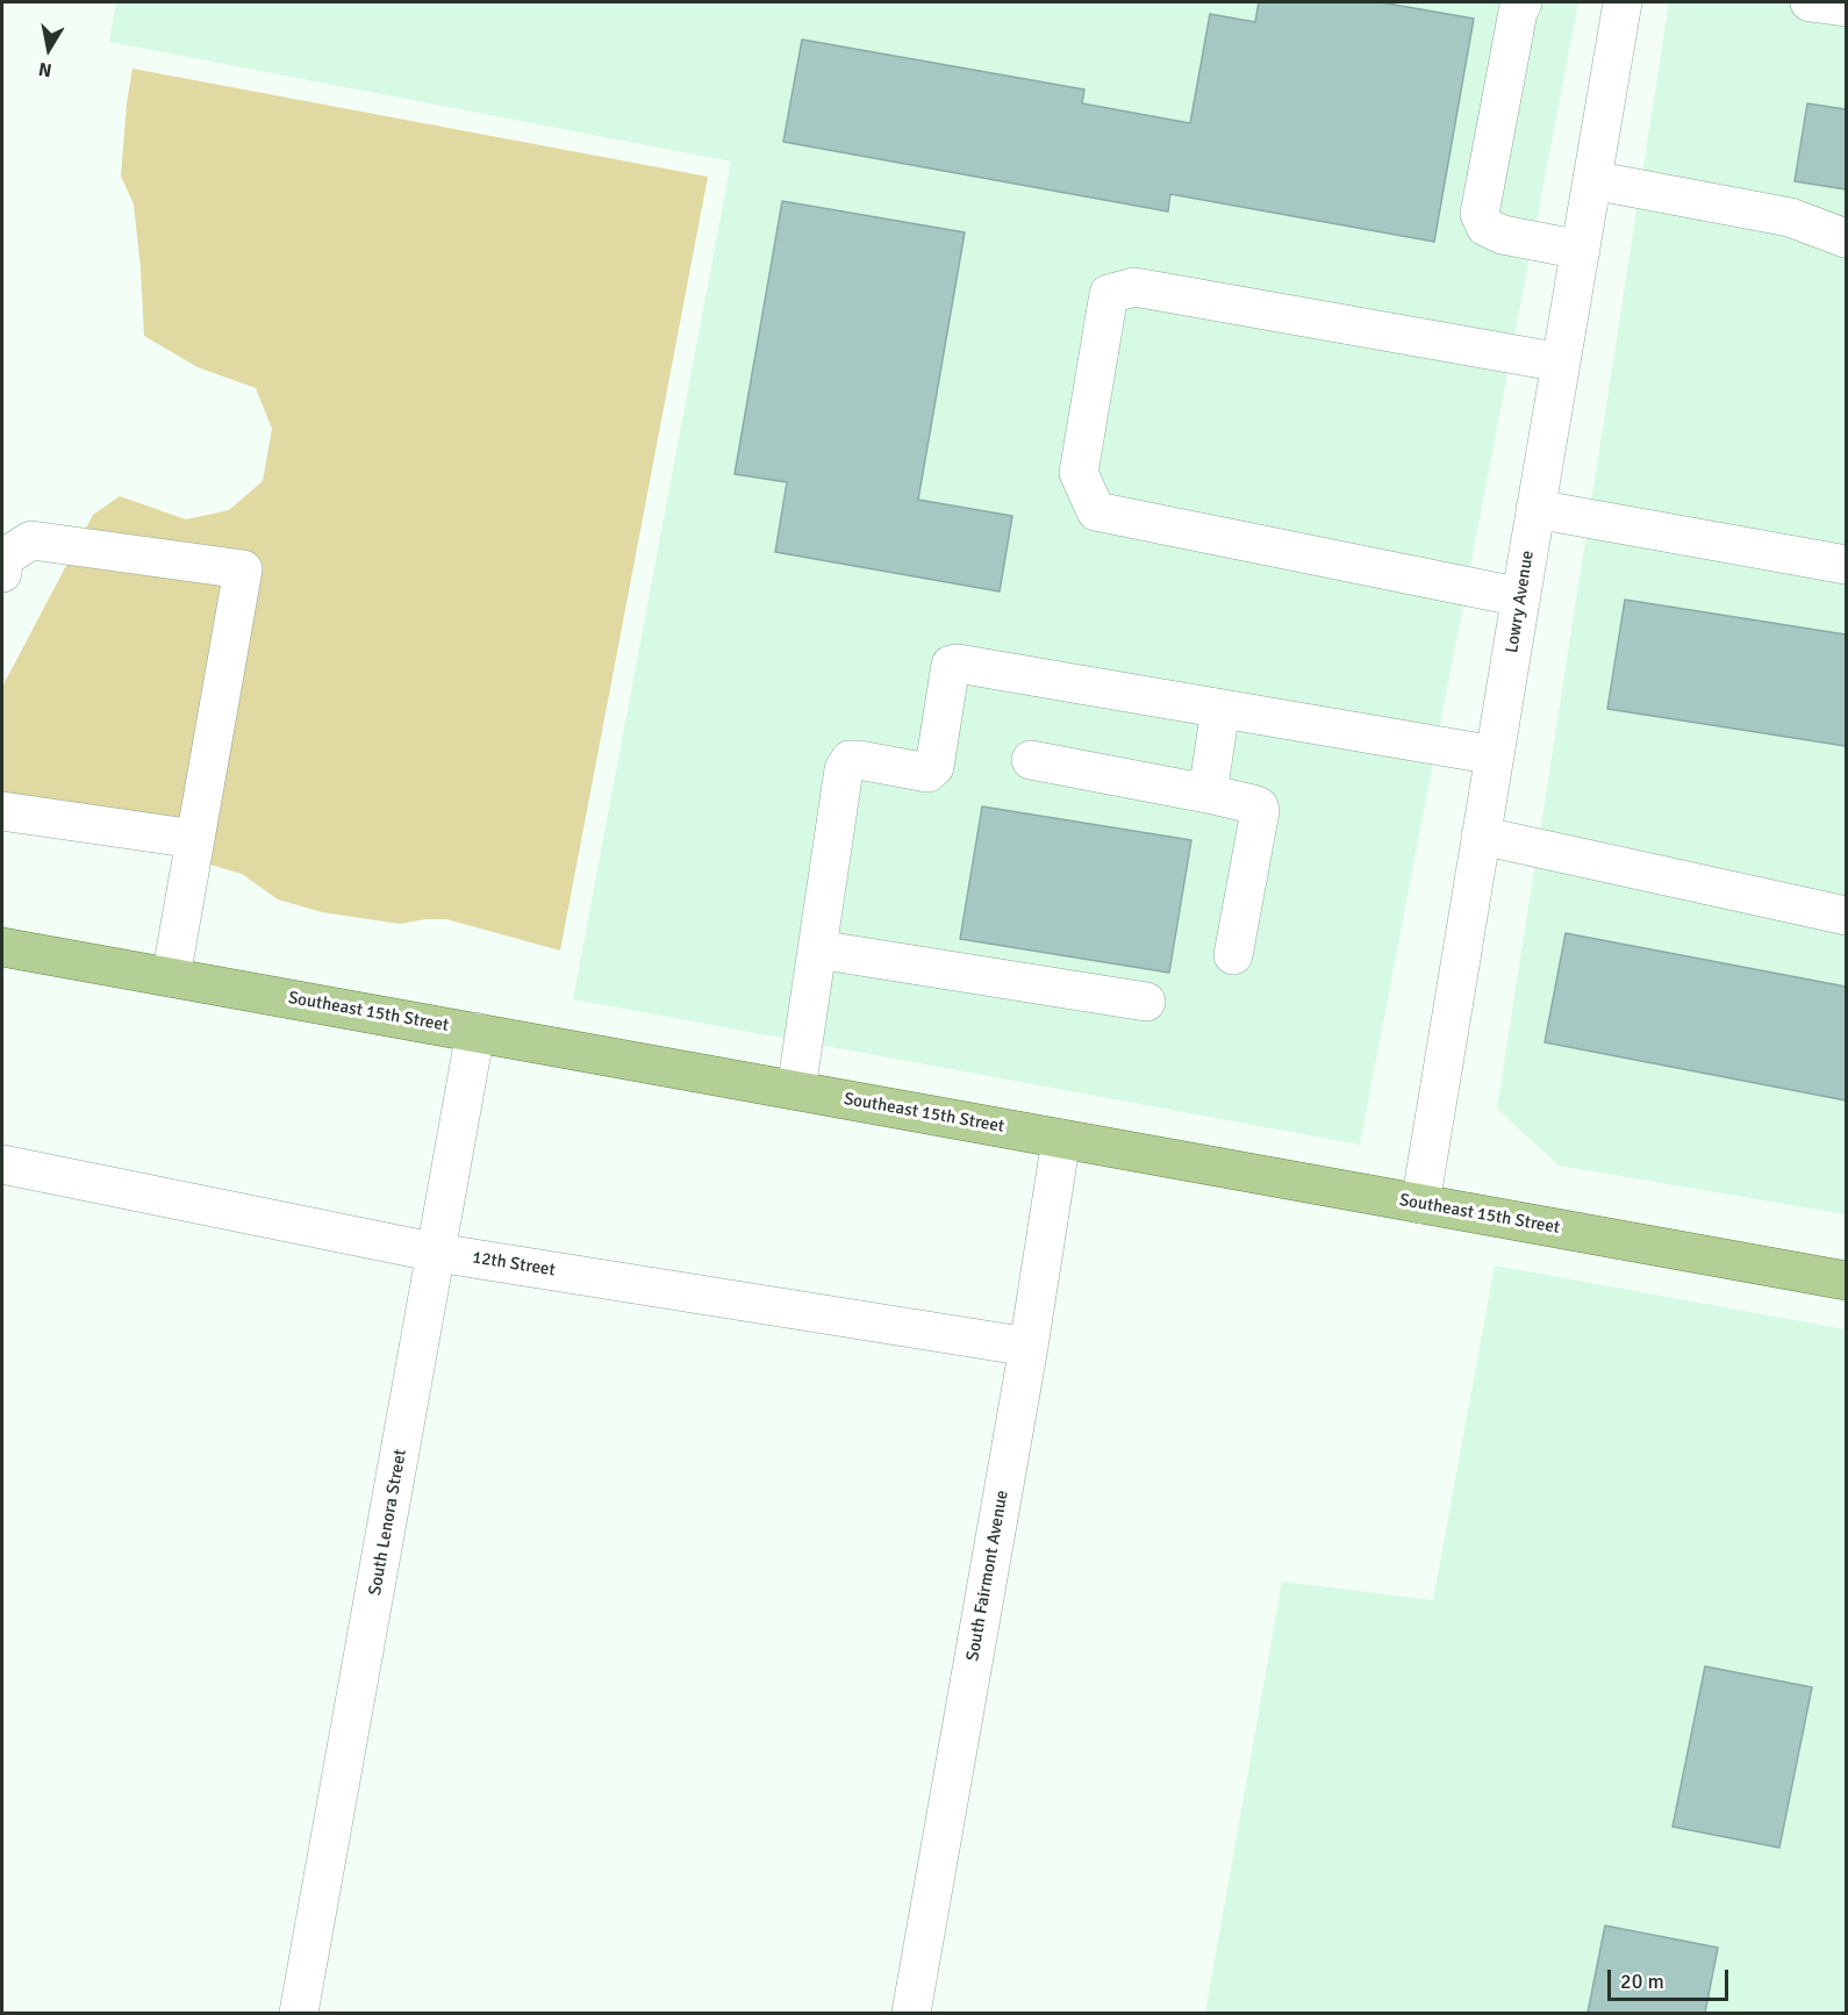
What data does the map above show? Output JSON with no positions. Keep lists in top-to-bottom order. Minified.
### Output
{"streets":{"main road":["Southeast 15th Street"],"street":["Lowry Avenue","12th Street","South Lenora Street","South Fairmont Avenue"]},"crossings":[["Lowry Avenue","Southeast 15th Street"],["Southeast 15th Street","South Lenora Street"],["Southeast 15th Street","South Fairmont Avenue"],["12th Street","South Lenora Street"],["12th Street","South Fairmont Avenue"]],"scale_bar":"20 m","north":"bottom"}
